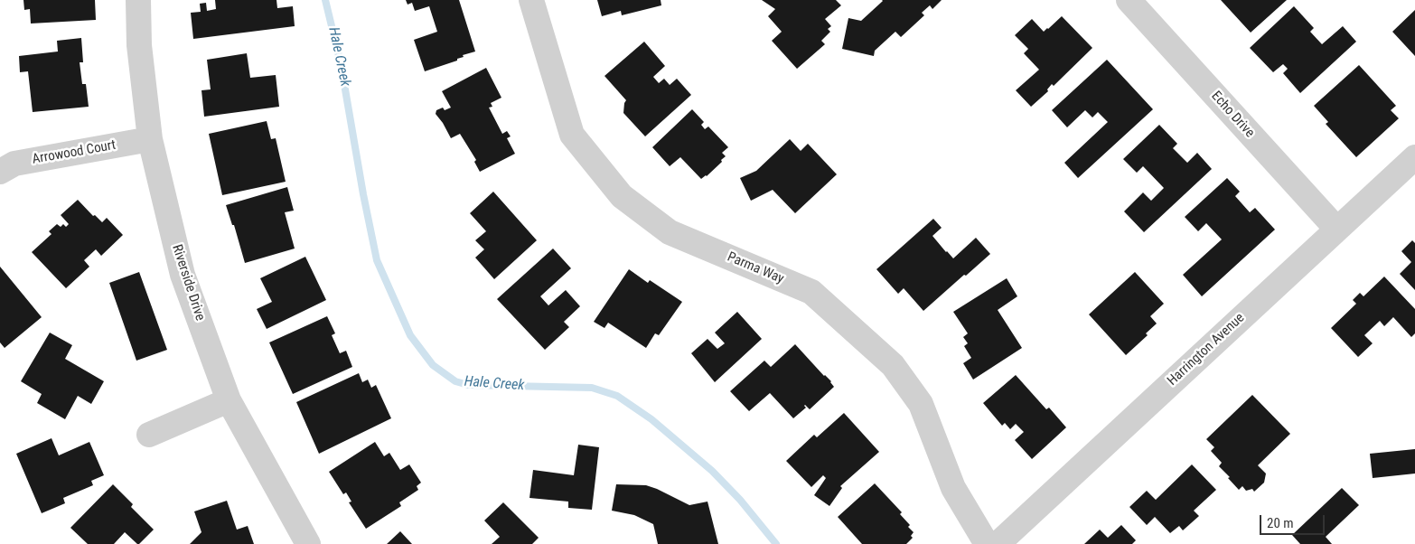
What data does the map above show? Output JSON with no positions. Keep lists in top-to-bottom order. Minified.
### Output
{"streets":{"street":["Echo Drive","Arrowood Court","Parma Way","Riverside Drive","Harrington Avenue"]},"crossings":[["Echo Drive","Harrington Avenue"],["Arrowood Court","Riverside Drive"]],"water":["Hale Creek"],"scale_bar":"20 m"}
